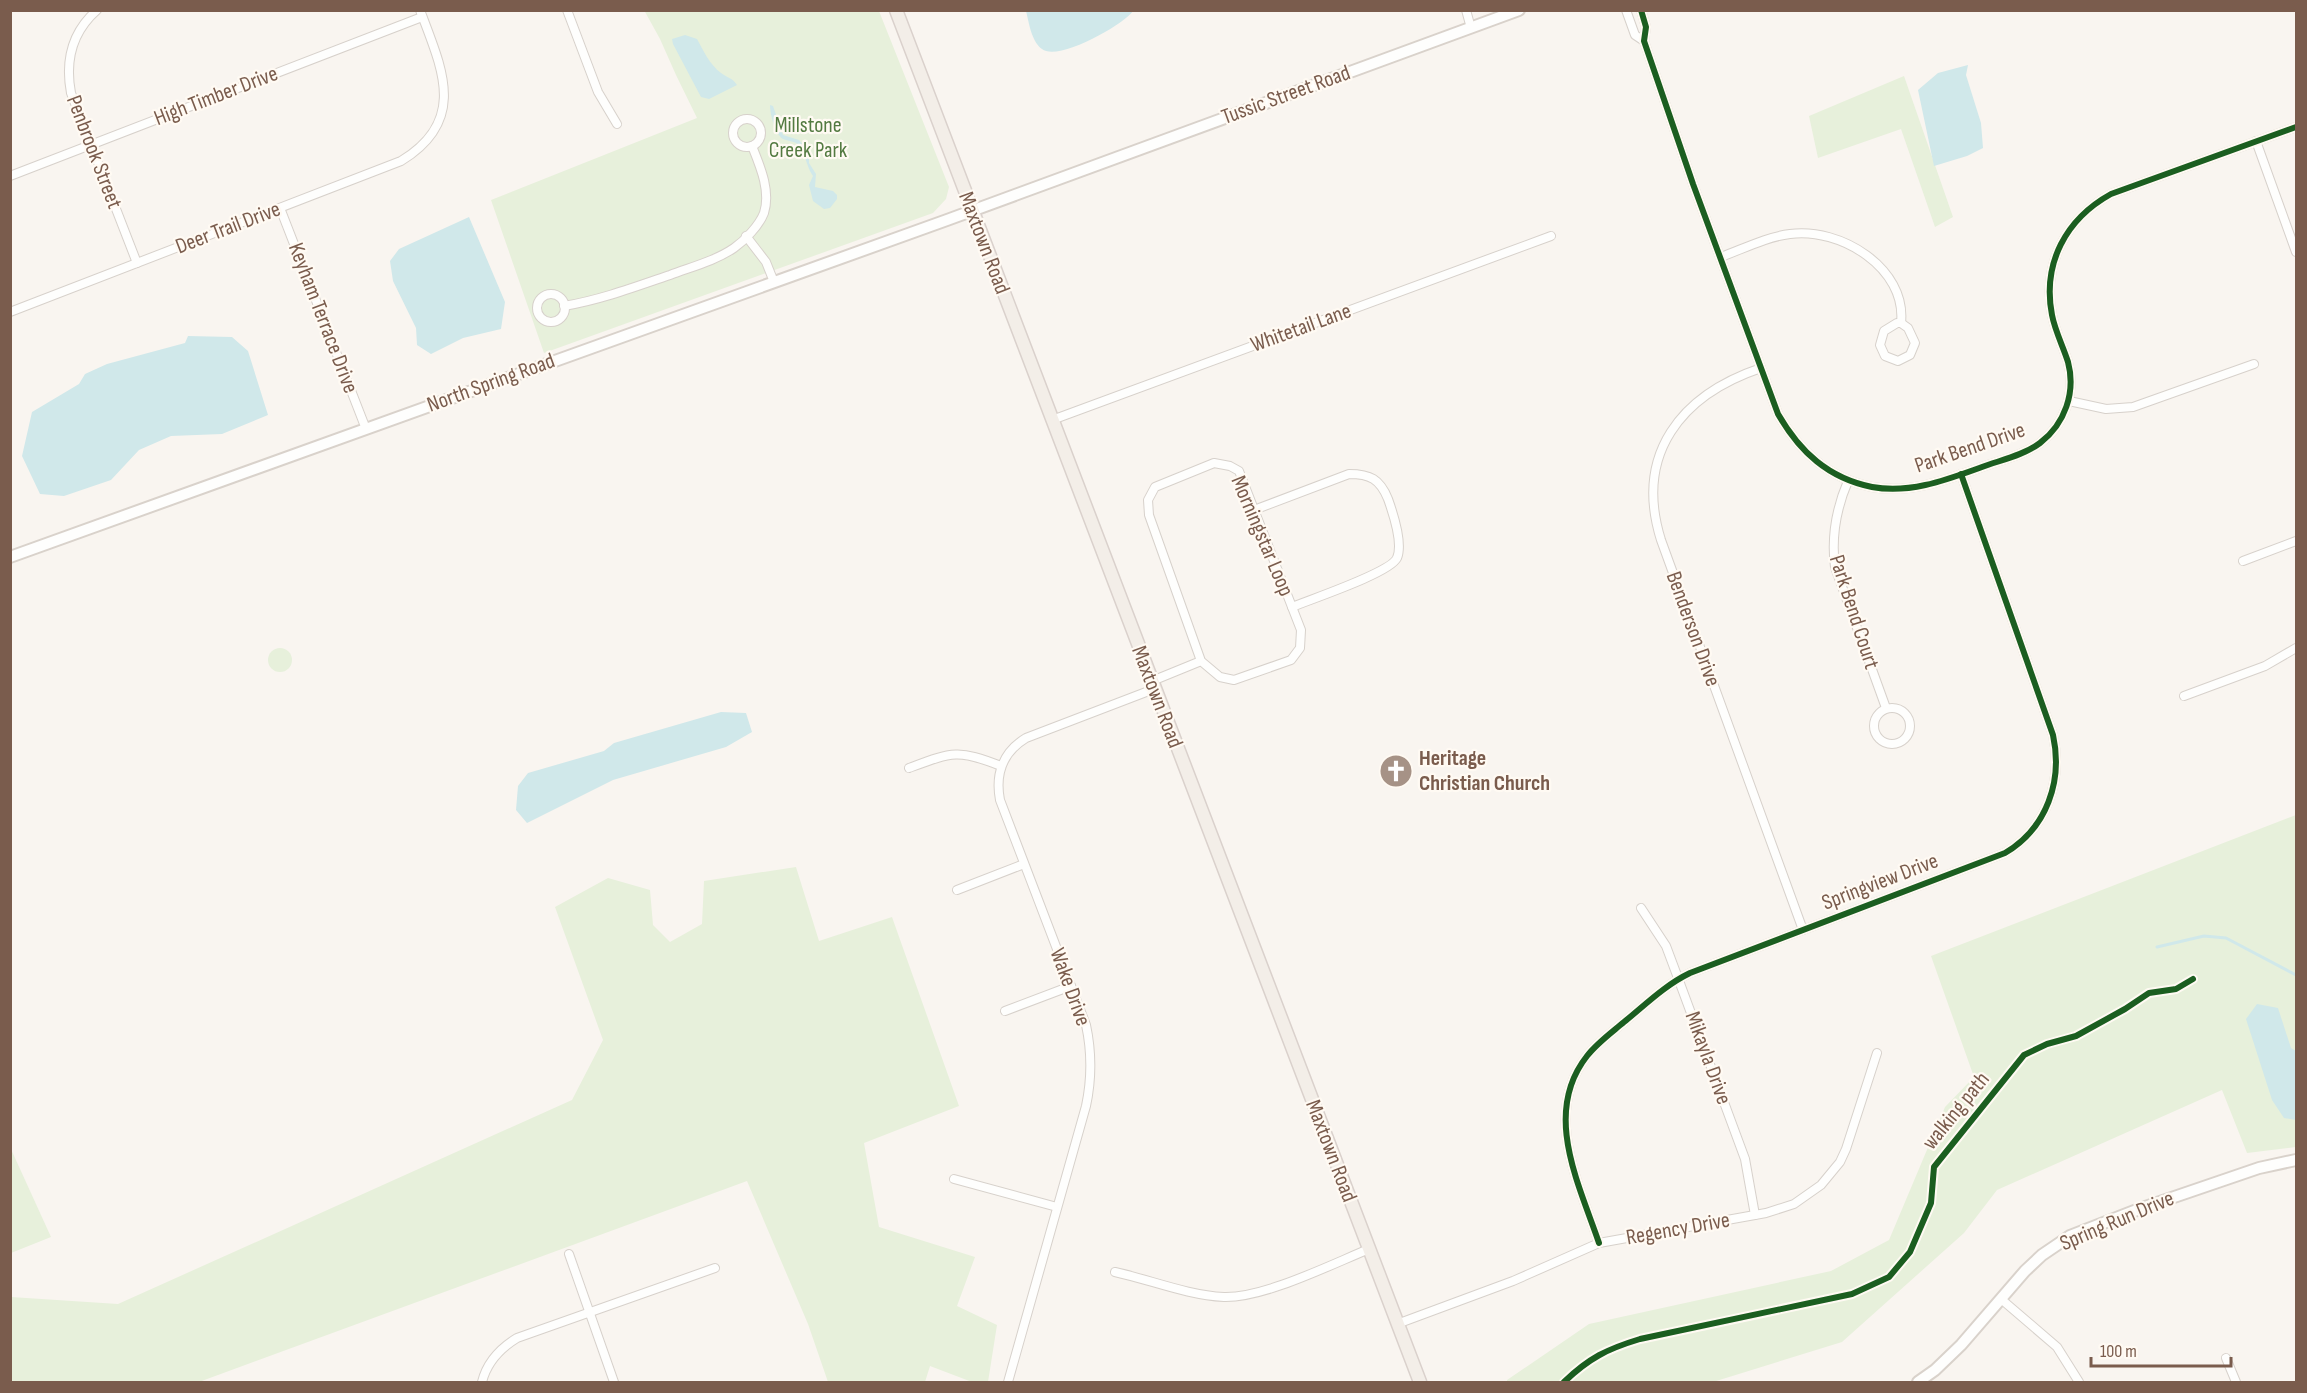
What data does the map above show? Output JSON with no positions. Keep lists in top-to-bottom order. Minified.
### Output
{"streets":{"main road":["Tussic Street Road","Maxtown Road","North Spring Road","Spring Run Drive"],"street":["High Timber Drive","Penbrook Street","Deer Trail Drive","Keyham Terrace Drive","Whitetail Lane","Park Bend Drive","Morningstar Loop","Park Bend Court","Benderson Drive","Springview Drive","Wake Drive","Mikayla Drive","Regency Drive"],"cycle path":["walking path"]},"crossings":[["Tussic Street Road","Maxtown Road"],["Tussic Street Road","North Spring Road"],["High Timber Drive","Penbrook Street"],["High Timber Drive","Deer Trail Drive"],["Penbrook Street","Deer Trail Drive"],["Deer Trail Drive","Keyham Terrace Drive"],["Maxtown Road","Whitetail Lane"],["Maxtown Road","North Spring Road"],["Maxtown Road","Regency Drive"],["Keyham Terrace Drive","North Spring Road"],["Park Bend Drive","Park Bend Court"],["Park Bend Drive","Benderson Drive"],["Park Bend Drive","Springview Drive"],["Benderson Drive","Springview Drive"],["Springview Drive","Mikayla Drive"],["Springview Drive","Regency Drive"],["Mikayla Drive","Regency Drive"]],"parks":["Millstone Creek Park"],"places":{"church":["Heritage Christian Church"]},"scale_bar":"100 m"}
